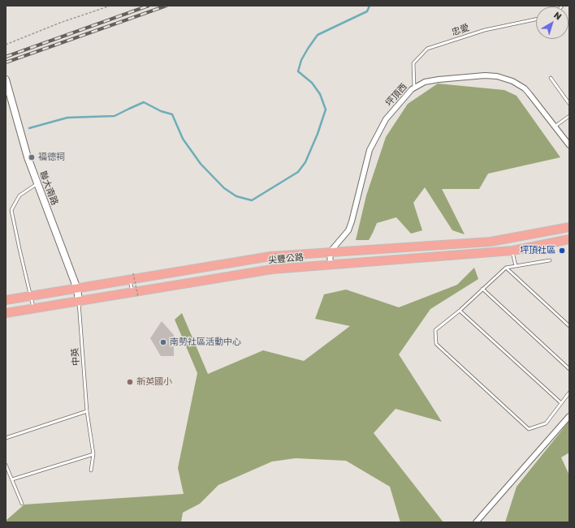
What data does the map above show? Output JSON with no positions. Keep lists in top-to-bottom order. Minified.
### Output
{"streets":{"main road":["尖豐公路"],"street":["坪頂西","聯大南路"],"lane":["忠愛","中英"]},"crossings":[["忠愛","坪頂西"],["坪頂西","尖豐公路"],["聯大南路","尖豐公路"],["聯大南路","中英"],["尖豐公路","中英"]],"places":["福德祠","坪頂社區","南勢社區活動中心","新英國小"],"north":"top right"}
